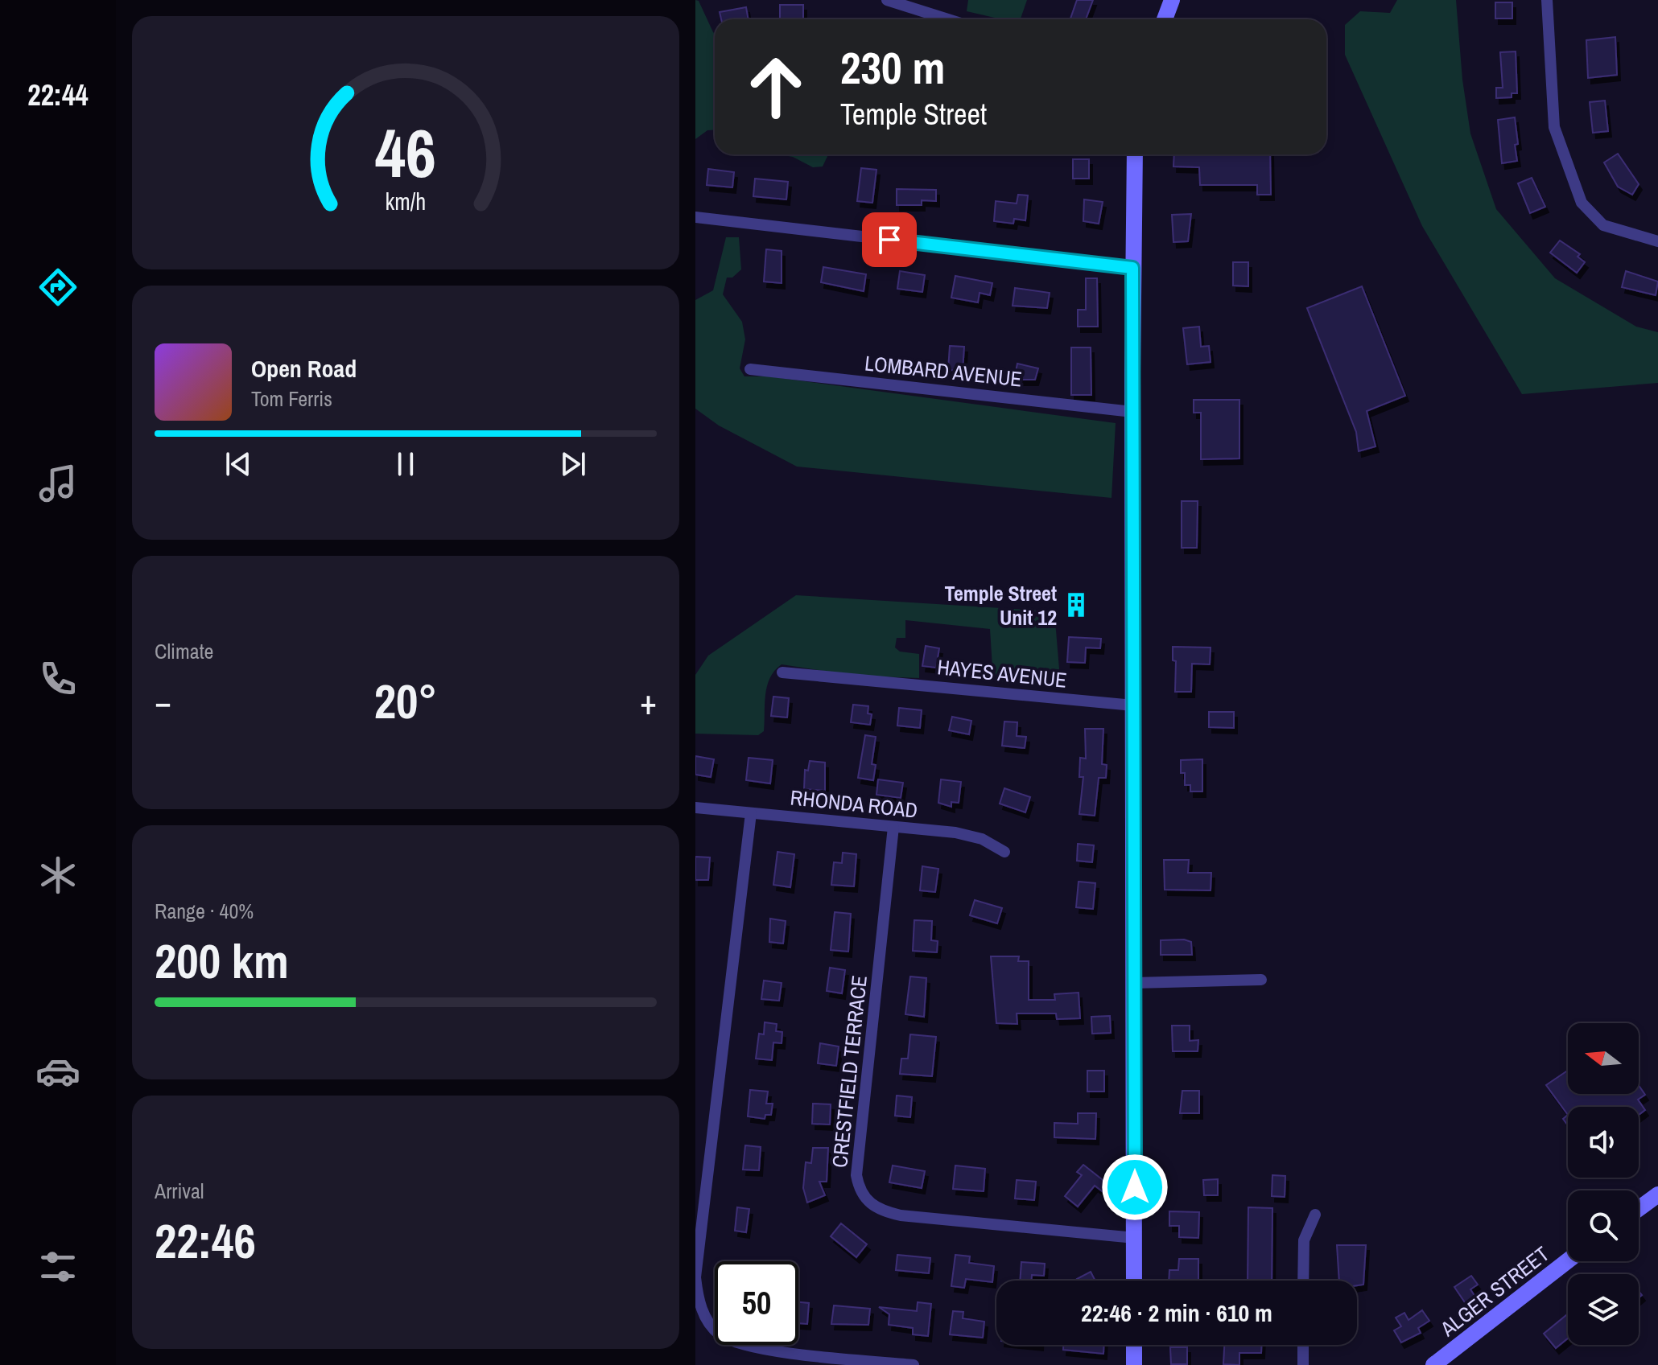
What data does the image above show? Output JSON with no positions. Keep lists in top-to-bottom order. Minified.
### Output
{"streets":{"main road":["ALGER STREET"],"street":["LOMBARD AVENUE","HAYES AVENUE","RHONDA ROAD","CRESTFIELD TERRACE"]},"crossings":[["RHONDA ROAD","CRESTFIELD TERRACE"]],"places":{"building":["Temple Street Unit 12"]},"north":"left","page":{"tabs":"22:44","turn":["230 m","Temple Street"],"song":["Open Road","Tom Ferris"],"tile":["Climate",["Range · 40%","200 km"],["Arrival","22:46"]],"heat":["−","20°","+"],"limit":"50","trip":"22:46 · 2 min · 610 m","gauge":["46","km/h"]}}
